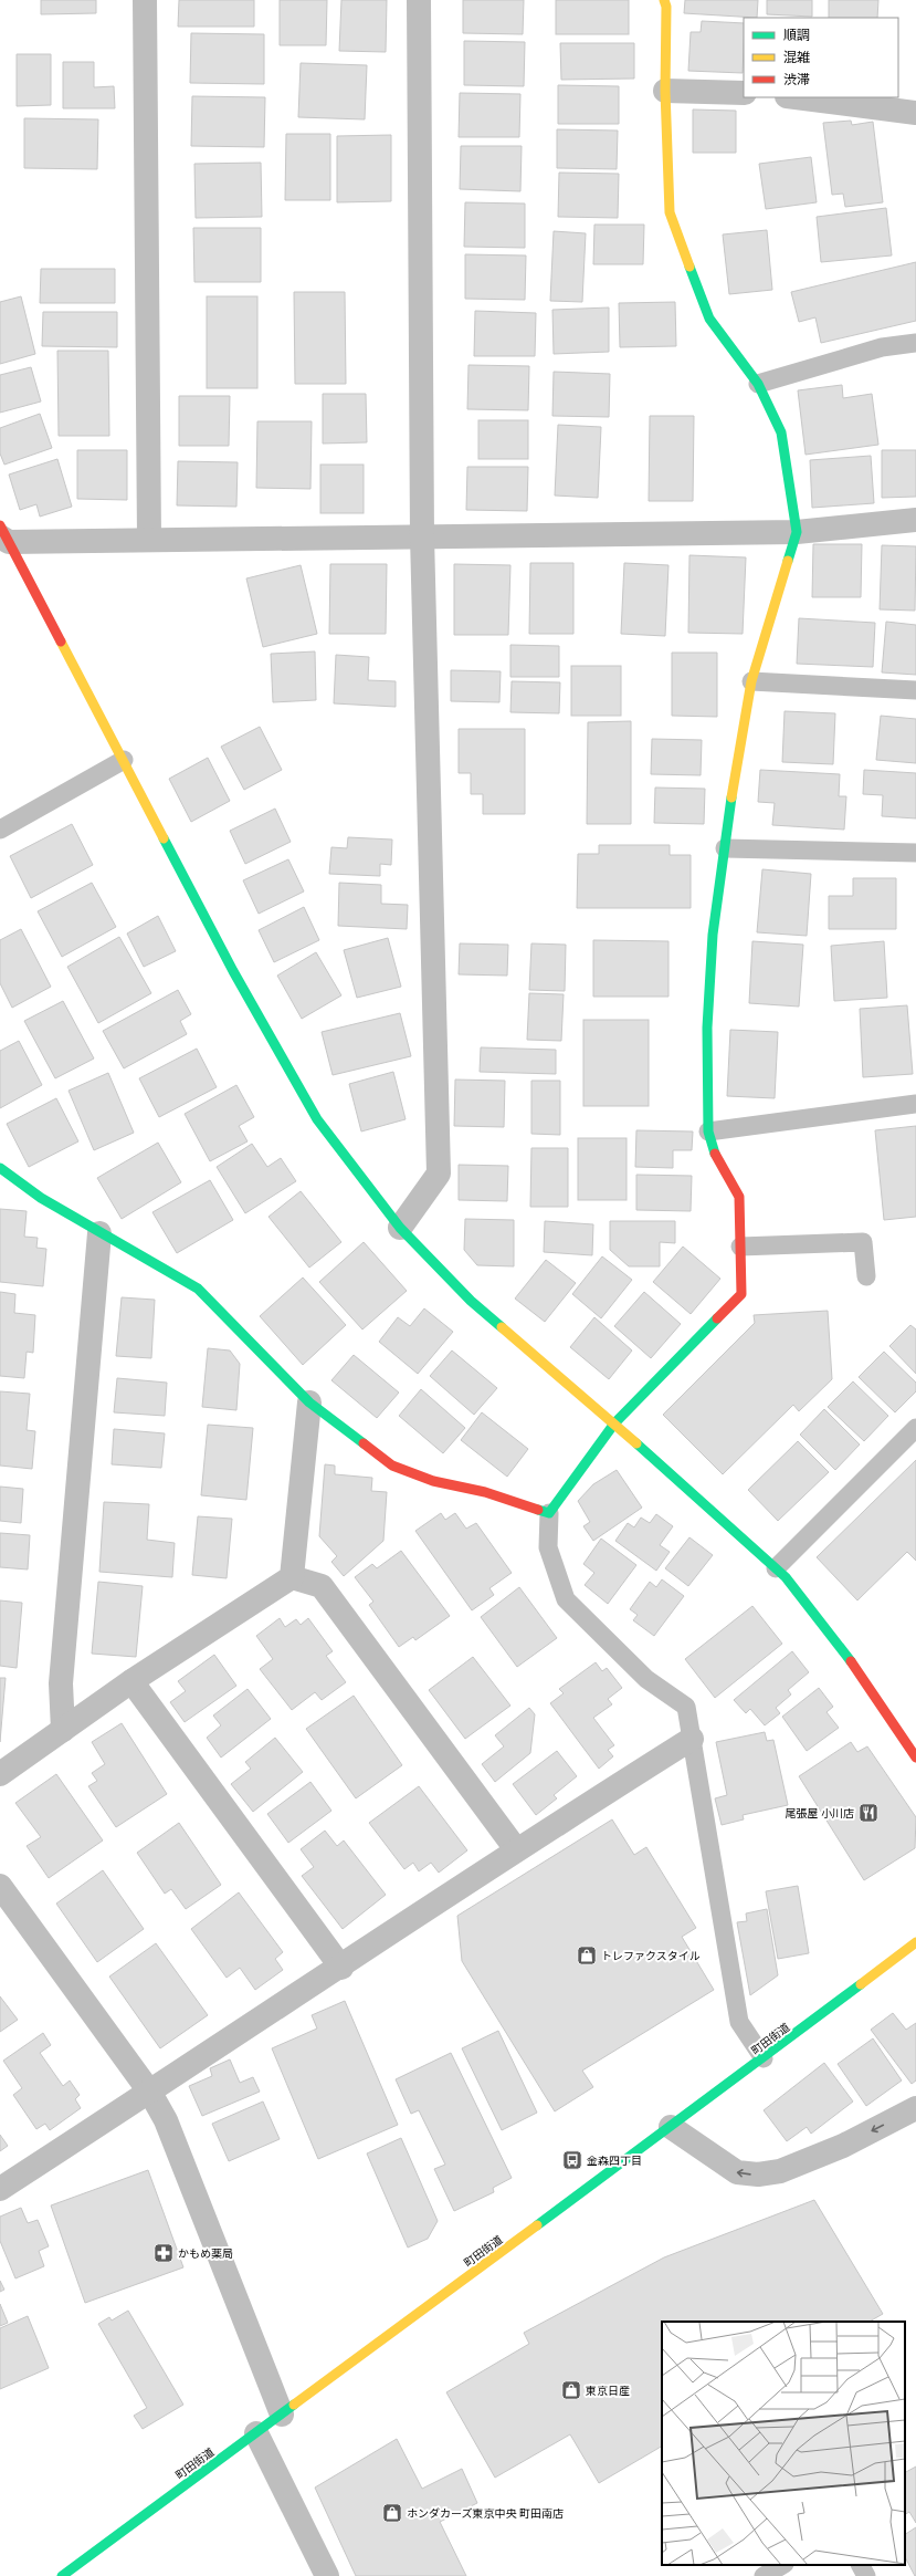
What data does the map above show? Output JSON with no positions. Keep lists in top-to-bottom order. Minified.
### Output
{"streets":{"street":["町田街道"]},"places":{"restaurant":["尾張屋 小川店"],"shop":["トレファクスタイル","東京日産","ホンダカーズ東京中央 町田南店"],"bus stop":["金森四丁目"],"pharmacy":["かもめ薬局"]},"legend":["順調","混雑","渋滞"]}
